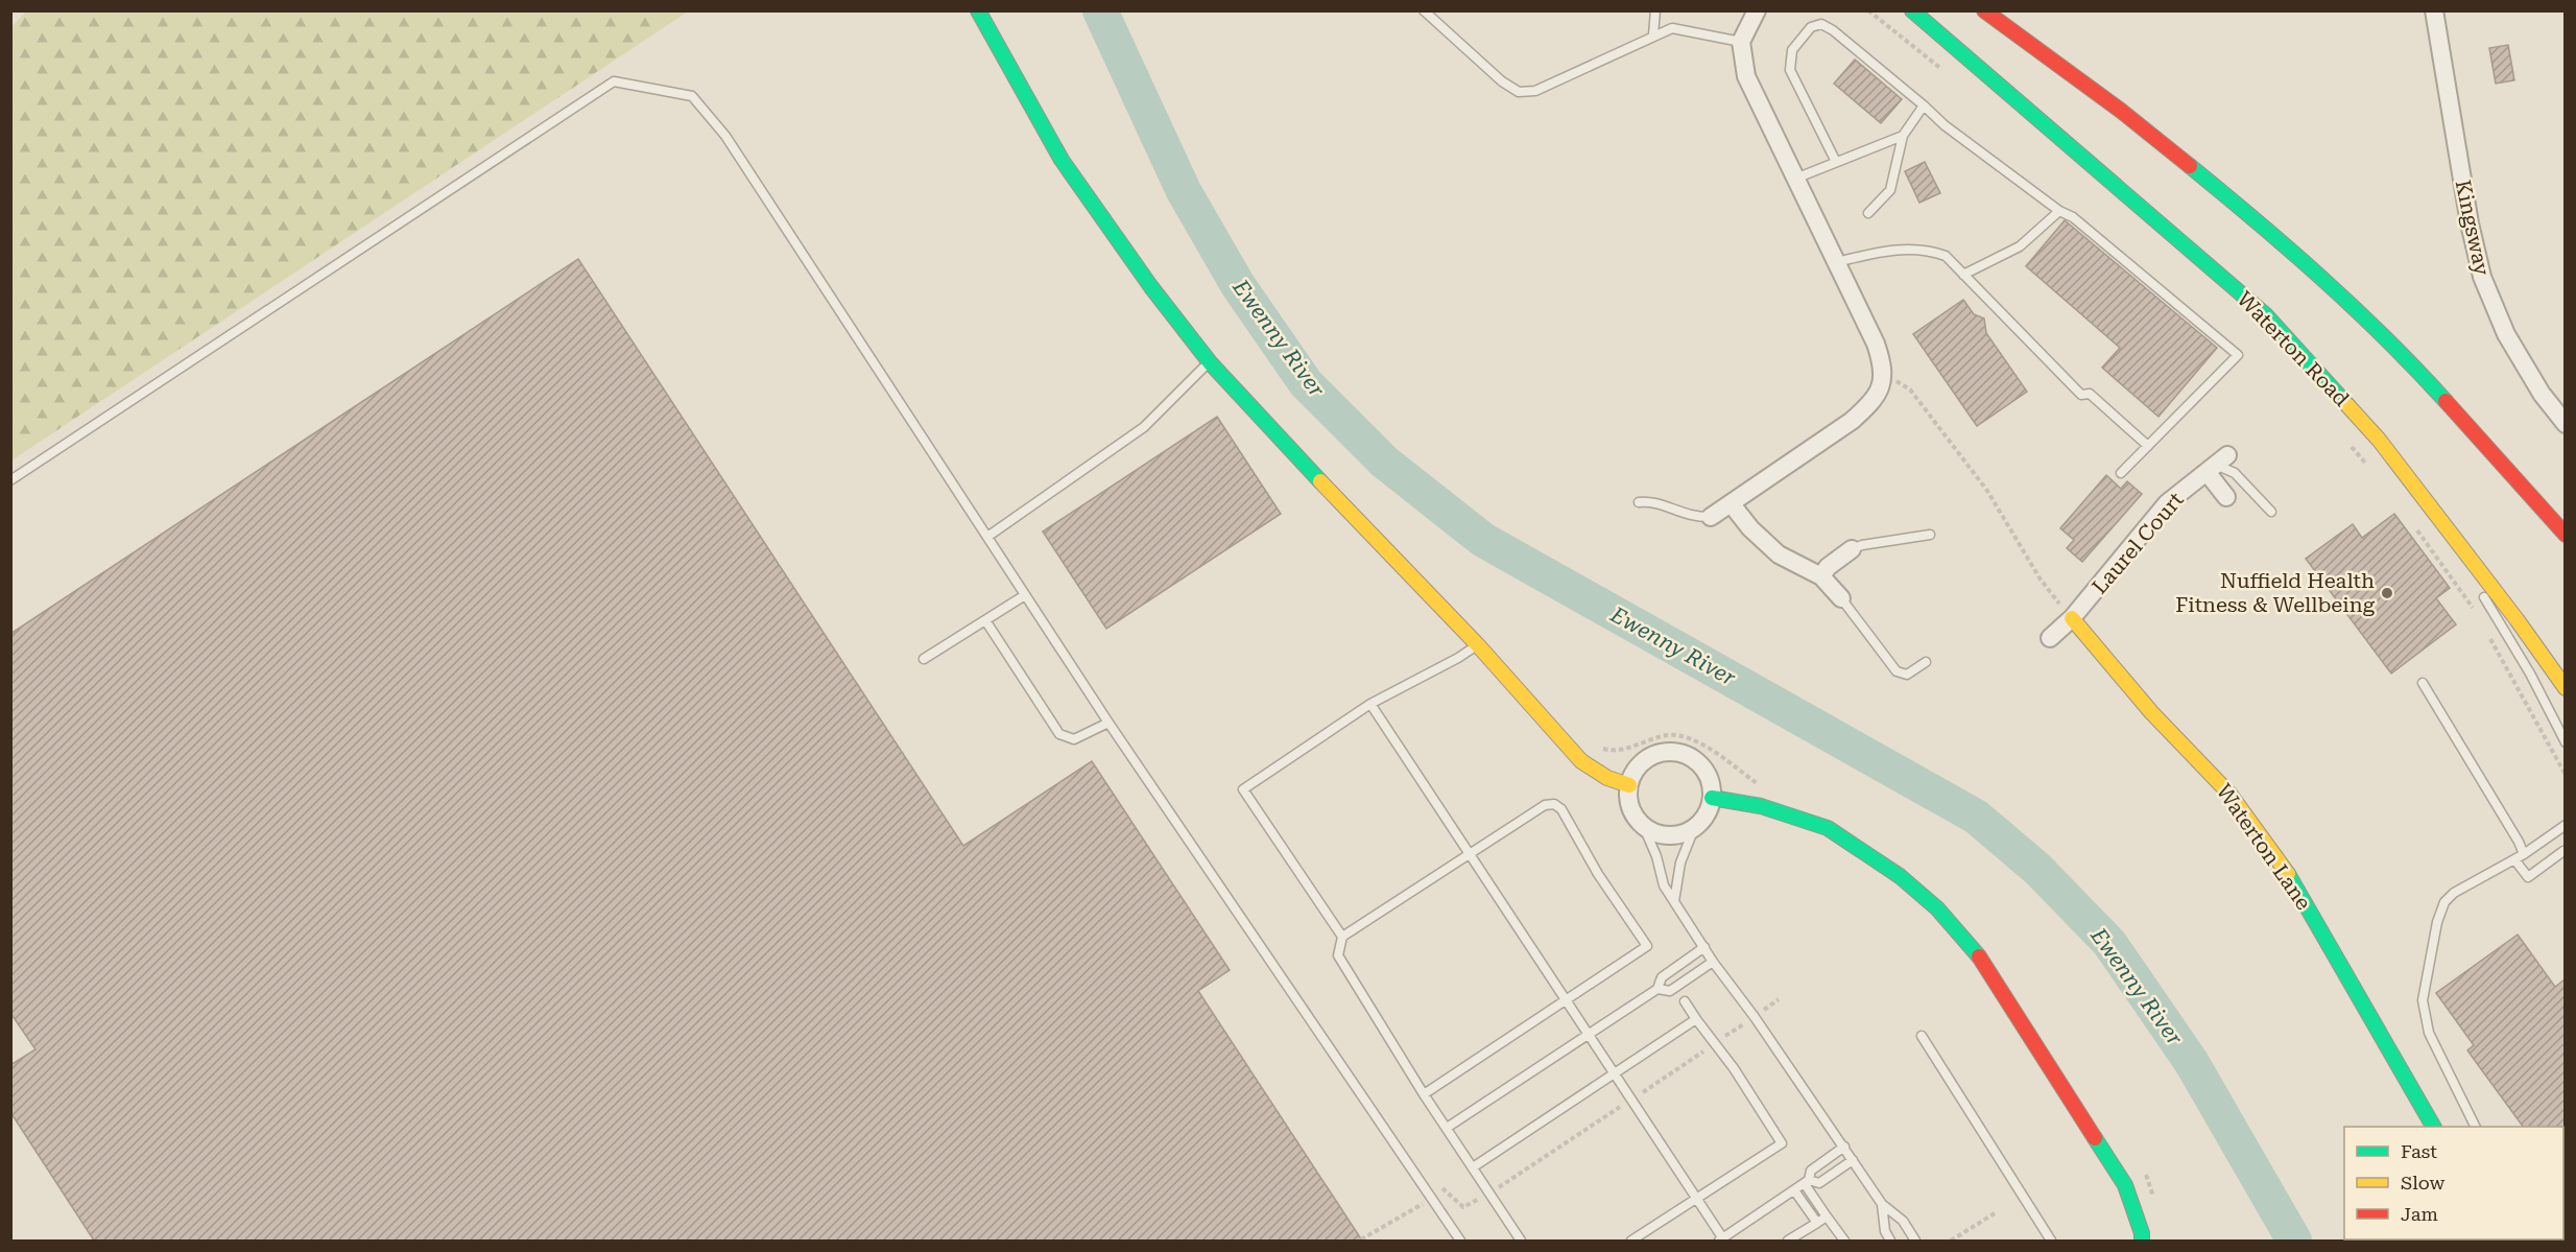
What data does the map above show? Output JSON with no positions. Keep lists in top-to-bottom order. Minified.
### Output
{"streets":{"street":["Kingsway","Waterton Road","Laurel Court","Waterton Lane"]},"crossings":[["Laurel Court","Waterton Lane"]],"water":["Ewenny River"],"places":["Nuffield Health Fitness & Wellbeing"],"legend":["Fast","Slow","Jam"]}
